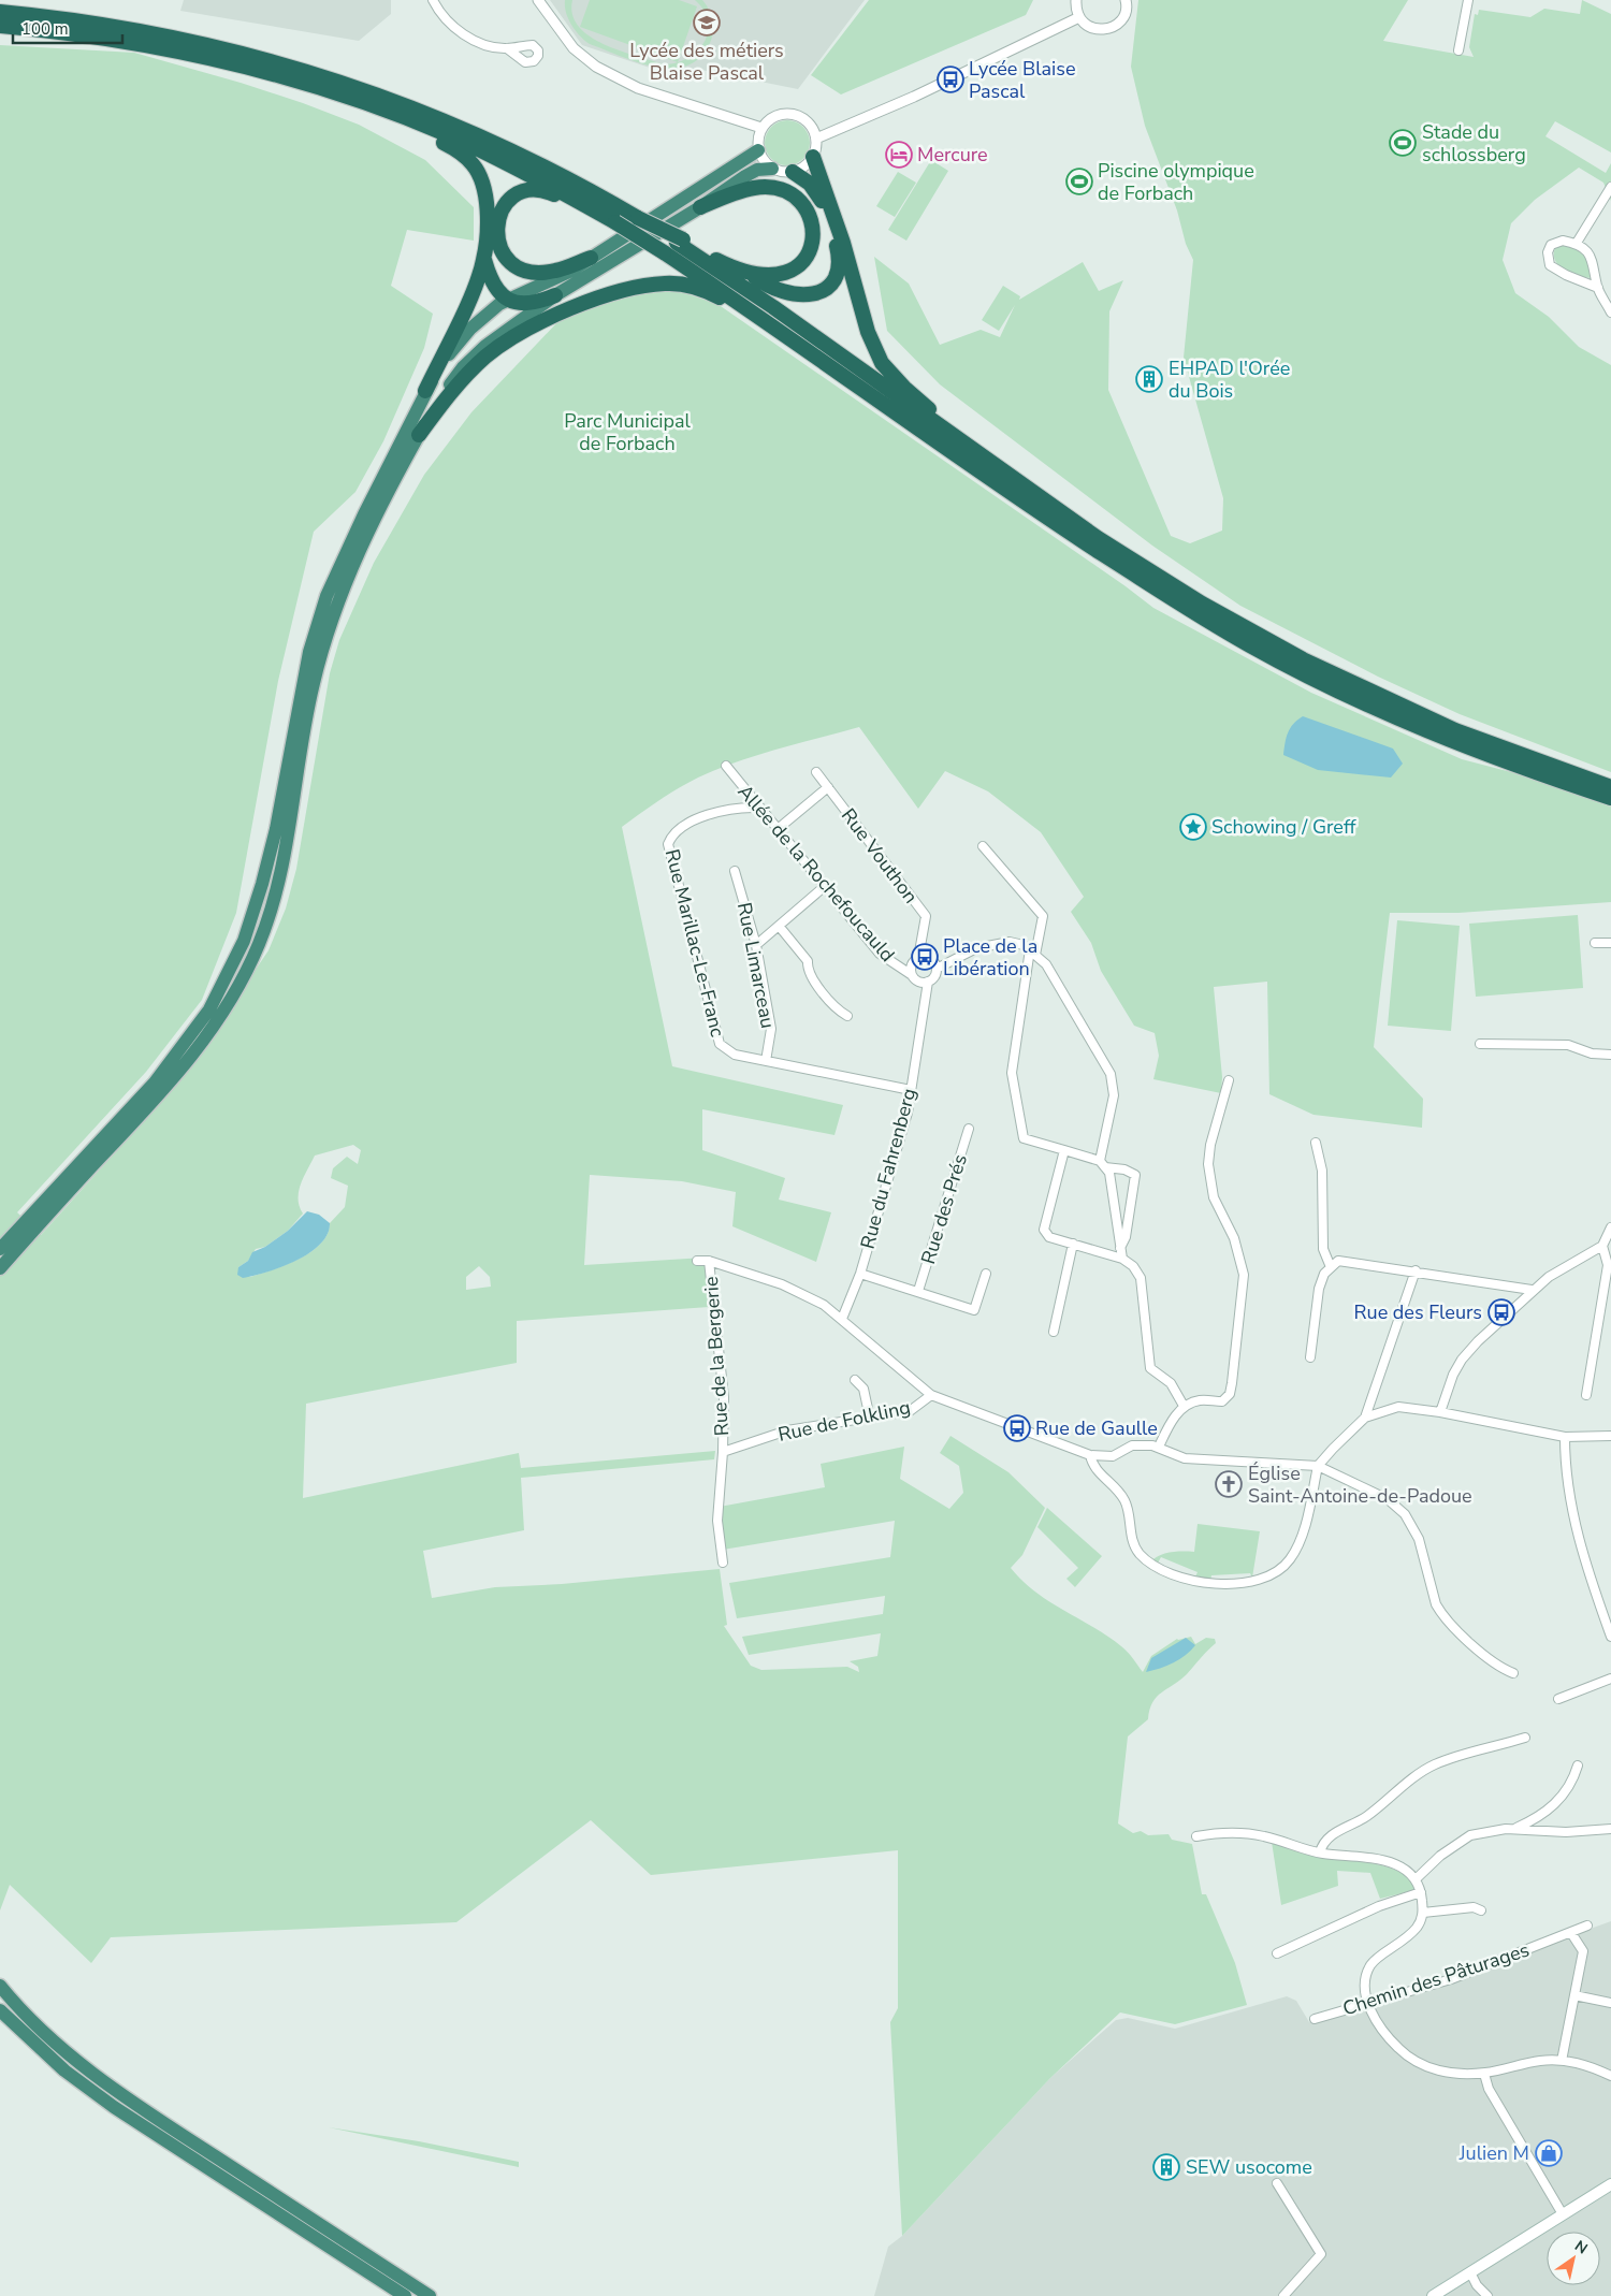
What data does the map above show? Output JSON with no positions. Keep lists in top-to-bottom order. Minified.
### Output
{"streets":{"street":["Rue Vouthon","Allée de la Rochefoucauld","Rue Marillac-Le-Franc","Rue Limarceau","Rue du Fahrenberg","Rue des Prés","Rue de la Bergerie","Rue de Folkling","Chemin des Pâturages"]},"crossings":[["Rue Vouthon","Allée de la Rochefoucauld"],["Rue Vouthon","Rue du Fahrenberg"],["Allée de la Rochefoucauld","Rue Marillac-Le-Franc"],["Allée de la Rochefoucauld","Rue du Fahrenberg"],["Rue Marillac-Le-Franc","Rue Limarceau"],["Rue Marillac-Le-Franc","Rue du Fahrenberg"],["Rue de la Bergerie","Rue de Folkling"]],"parks":["Parc Municipal de Forbach"],"places":{"school or university":["Lycée des métiers Blaise Pascal"],"bus stop":["Lycée Blaise Pascal","Place de la Libération","Rue des Fleurs","Rue de Gaulle"],"sports":["Stade du schlossberg","Piscine olympique de Forbach"],"hotel":["Mercure"],"building":["EHPAD l'Orée du Bois","SEW usocome"],"place":["Schowing / Greff"],"church":["Église Saint-Antoine-de-Padoue"],"shop":["Julien M"]},"scale_bar":"100 m","north":"top right"}
